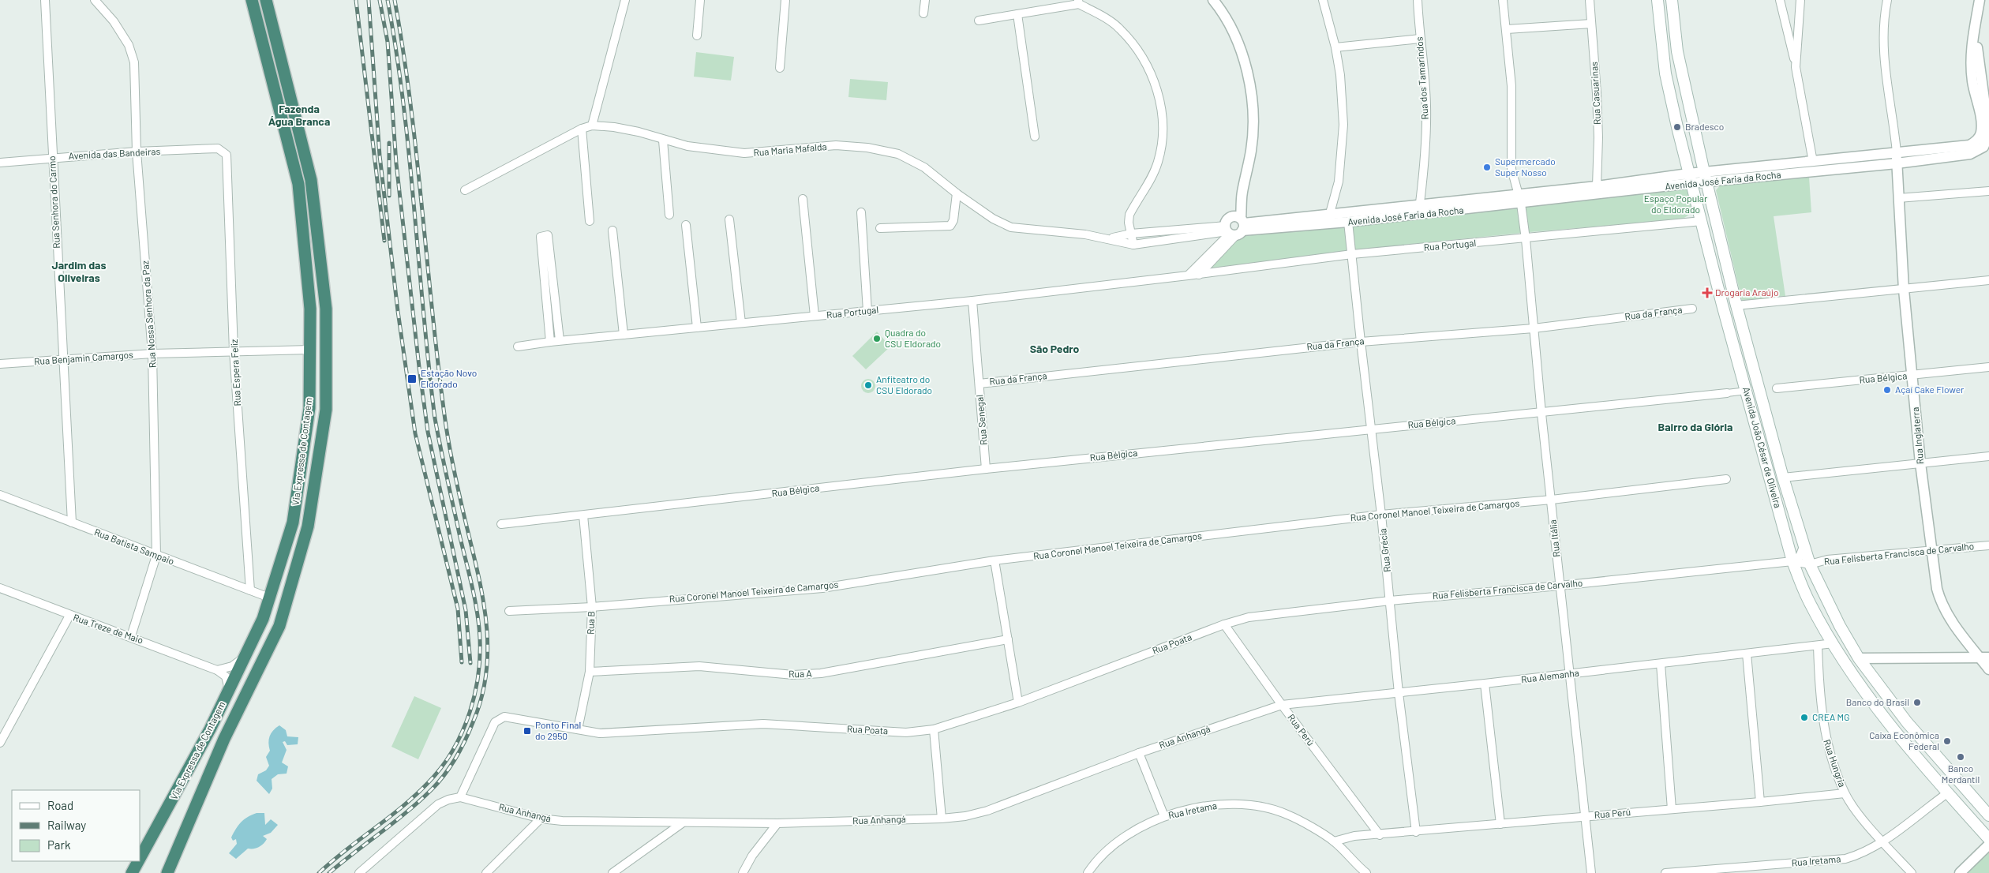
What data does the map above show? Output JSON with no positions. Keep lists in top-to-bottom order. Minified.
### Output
{"streets":{"highway":["Via Expressa de Contagem"],"main road":["Avenida João César de Oliveira"],"street":["Rua dos Tamarindos","Rua Casuarinas","Rua Maria Mafalda","Avenida das Bandeiras","Avenida José Faria da Rocha","Rua Senhora do Carmo","Rua Portugal","Rua da França","Rua Nossa Senhora da Paz","Rua Benjamin Camargos","Rua Espera Feliz","Rua Bélgica","Rua Senegal","Rua Inglaterra","Rua Coronel Manoel Teixeira de Camargos","Rua Itália","Rua Batista Sampaio","Rua Grécia","Rua Felisberta Francisca de Carvalho","Rua B","Rua Treze de Maio","Rua Poata","Rua A","Rua Alemanha","Rua Perú","Rua Anhangá","Rua Hungria","Rua Iretama"]},"crossings":[["Rua dos Tamarindos","Avenida José Faria da Rocha"],["Rua Casuarinas","Avenida José Faria da Rocha"],["Rua Maria Mafalda","Avenida José Faria da Rocha"],["Avenida das Bandeiras","Rua Senhora do Carmo"],["Avenida das Bandeiras","Rua Nossa Senhora da Paz"],["Avenida das Bandeiras","Rua Espera Feliz"],["Avenida José Faria da Rocha","Rua Inglaterra"],["Avenida José Faria da Rocha","Avenida João César de Oliveira"],["Avenida José Faria da Rocha","Rua Itália"],["Avenida José Faria da Rocha","Rua Grécia"],["Rua Senhora do Carmo","Rua Benjamin Camargos"],["Rua Senhora do Carmo","Rua Batista Sampaio"],["Rua Portugal","Rua Senegal"],["Rua Portugal","Avenida João César de Oliveira"],["Rua Portugal","Rua Itália"],["Rua Portugal","Rua Grécia"],["Rua da França","Rua Senegal"],["Rua da França","Rua Itália"],["Rua da França","Rua Grécia"],["Rua Nossa Senhora da Paz","Rua Benjamin Camargos"],["Rua Nossa Senhora da Paz","Rua Batista Sampaio"],["Rua Nossa Senhora da Paz","Rua Treze de Maio"],["Rua Benjamin Camargos","Rua Espera Feliz"],["Rua Benjamin Camargos","Via Expressa de Contagem"],["Rua Espera Feliz","Rua Batista Sampaio"],["Rua Bélgica","Rua Senegal"],["Rua Bélgica","Rua Inglaterra"],["Rua Bélgica","Rua Itália"],["Rua Bélgica","Rua Grécia"],["Rua Bélgica","Rua B"],["Rua Inglaterra","Rua Felisberta Francisca de Carvalho"],["Avenida João César de Oliveira","Rua Felisberta Francisca de Carvalho"],["Avenida João César de Oliveira","Rua Iretama"],["Via Expressa de Contagem","Rua Batista Sampaio"],["Rua Coronel Manoel Teixeira de Camargos","Rua Itália"],["Rua Coronel Manoel Teixeira de Camargos","Rua Grécia"],["Rua Coronel Manoel Teixeira de Camargos","Rua B"],["Rua Itália","Rua Felisberta Francisca de Carvalho"],["Rua Itália","Rua Alemanha"],["Rua Itália","Rua Perú"],["Rua Grécia","Rua Felisberta Francisca de Carvalho"],["Rua Grécia","Rua Alemanha"],["Rua Grécia","Rua Perú"],["Rua Felisberta Francisca de Carvalho","Rua Poata"],["Rua Felisberta Francisca de Carvalho","Rua Perú"],["Rua B","Rua Poata"],["Rua B","Rua A"],["Rua Poata","Rua Perú"],["Rua Poata","Rua Anhangá"],["Rua Alemanha","Rua Perú"],["Rua Alemanha","Rua Anhangá"],["Rua Alemanha","Rua Hungria"],["Rua Perú","Rua Anhangá"],["Rua Perú","Rua Hungria"],["Rua Perú","Rua Iretama"],["Rua Hungria","Rua Iretama"]],"districts":["Fazenda Água Branca","Jardim das Oliveiras","São Pedro","Bairro da Glória"],"parks":["Espaço Popular do Eldorado"],"places":{"other":["Bradesco","Supermercado Super Nosso","Quadra do CSU Eldorado","Anfiteatro do CSU Eldorado","Açaí Cake Flower","Banco do Brasil","CREA MG","Caixa Econômica Federal","Banco Merdantil"],"health":["Drogaria Araújo"],"transit":["Estação Novo Eldorado","Ponto Final do 2950"]},"legend":["Road","Railway","Park"]}
